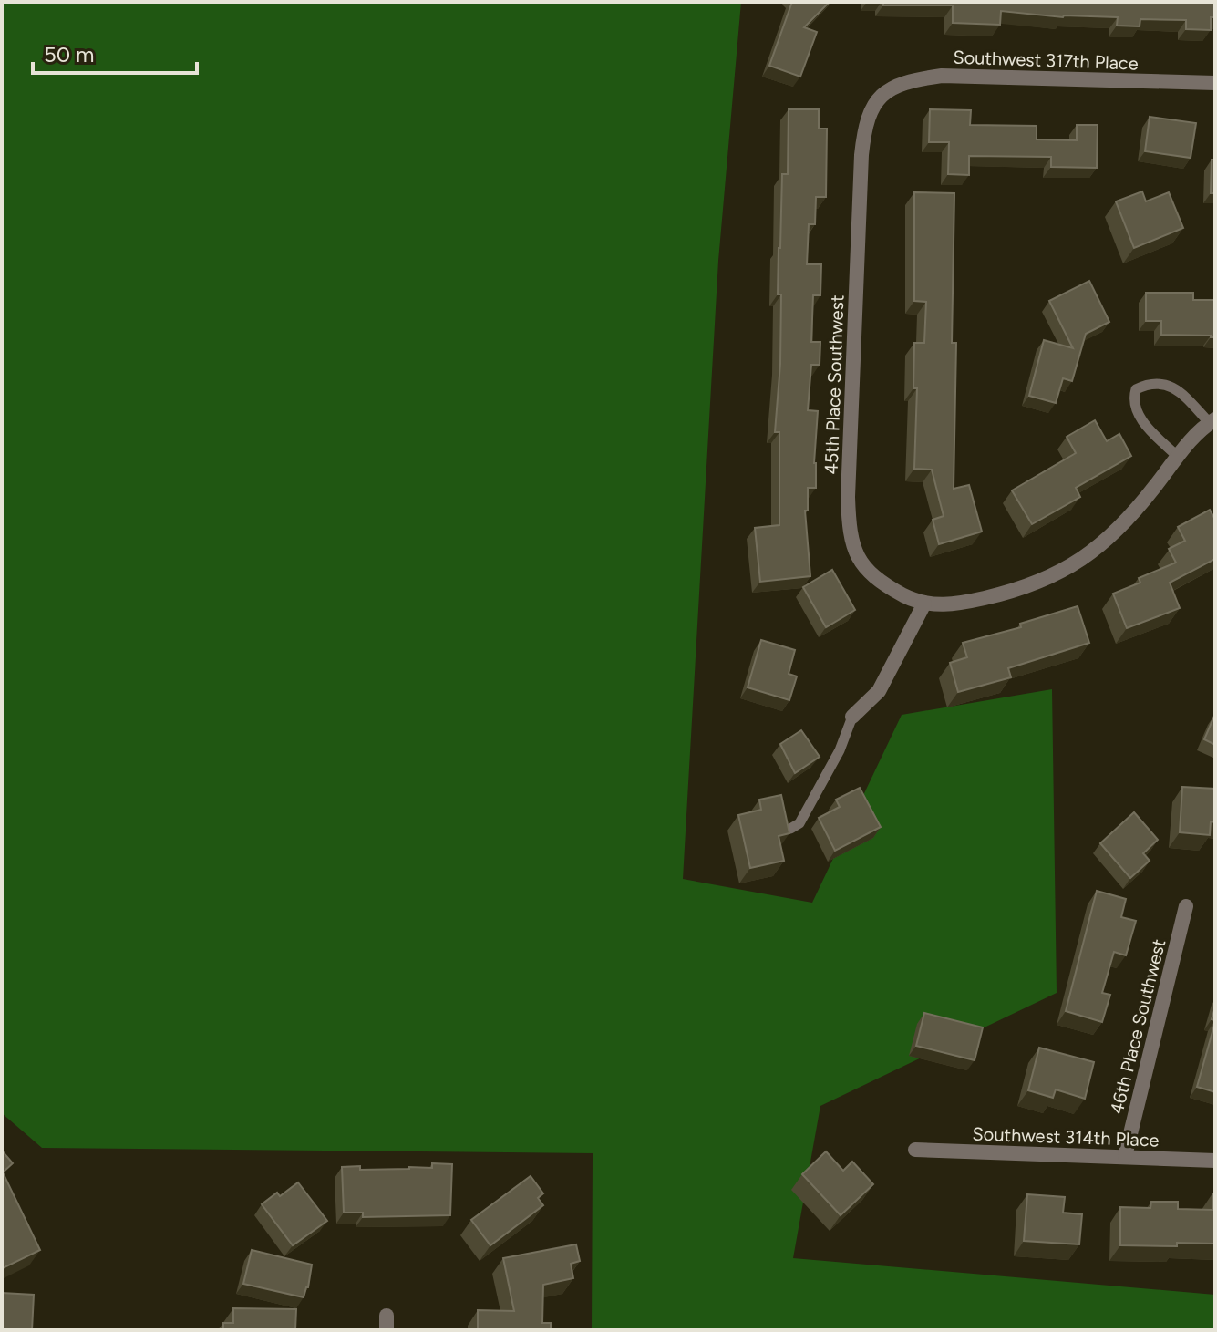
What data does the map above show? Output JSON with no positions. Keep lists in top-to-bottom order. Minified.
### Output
{"streets":{"street":["Southwest 317th Place","45th Place Southwest","46th Place Southwest","Southwest 314th Place"]},"crossings":[["Southwest 317th Place","45th Place Southwest"],["46th Place Southwest","Southwest 314th Place"]],"scale_bar":"50 m"}
